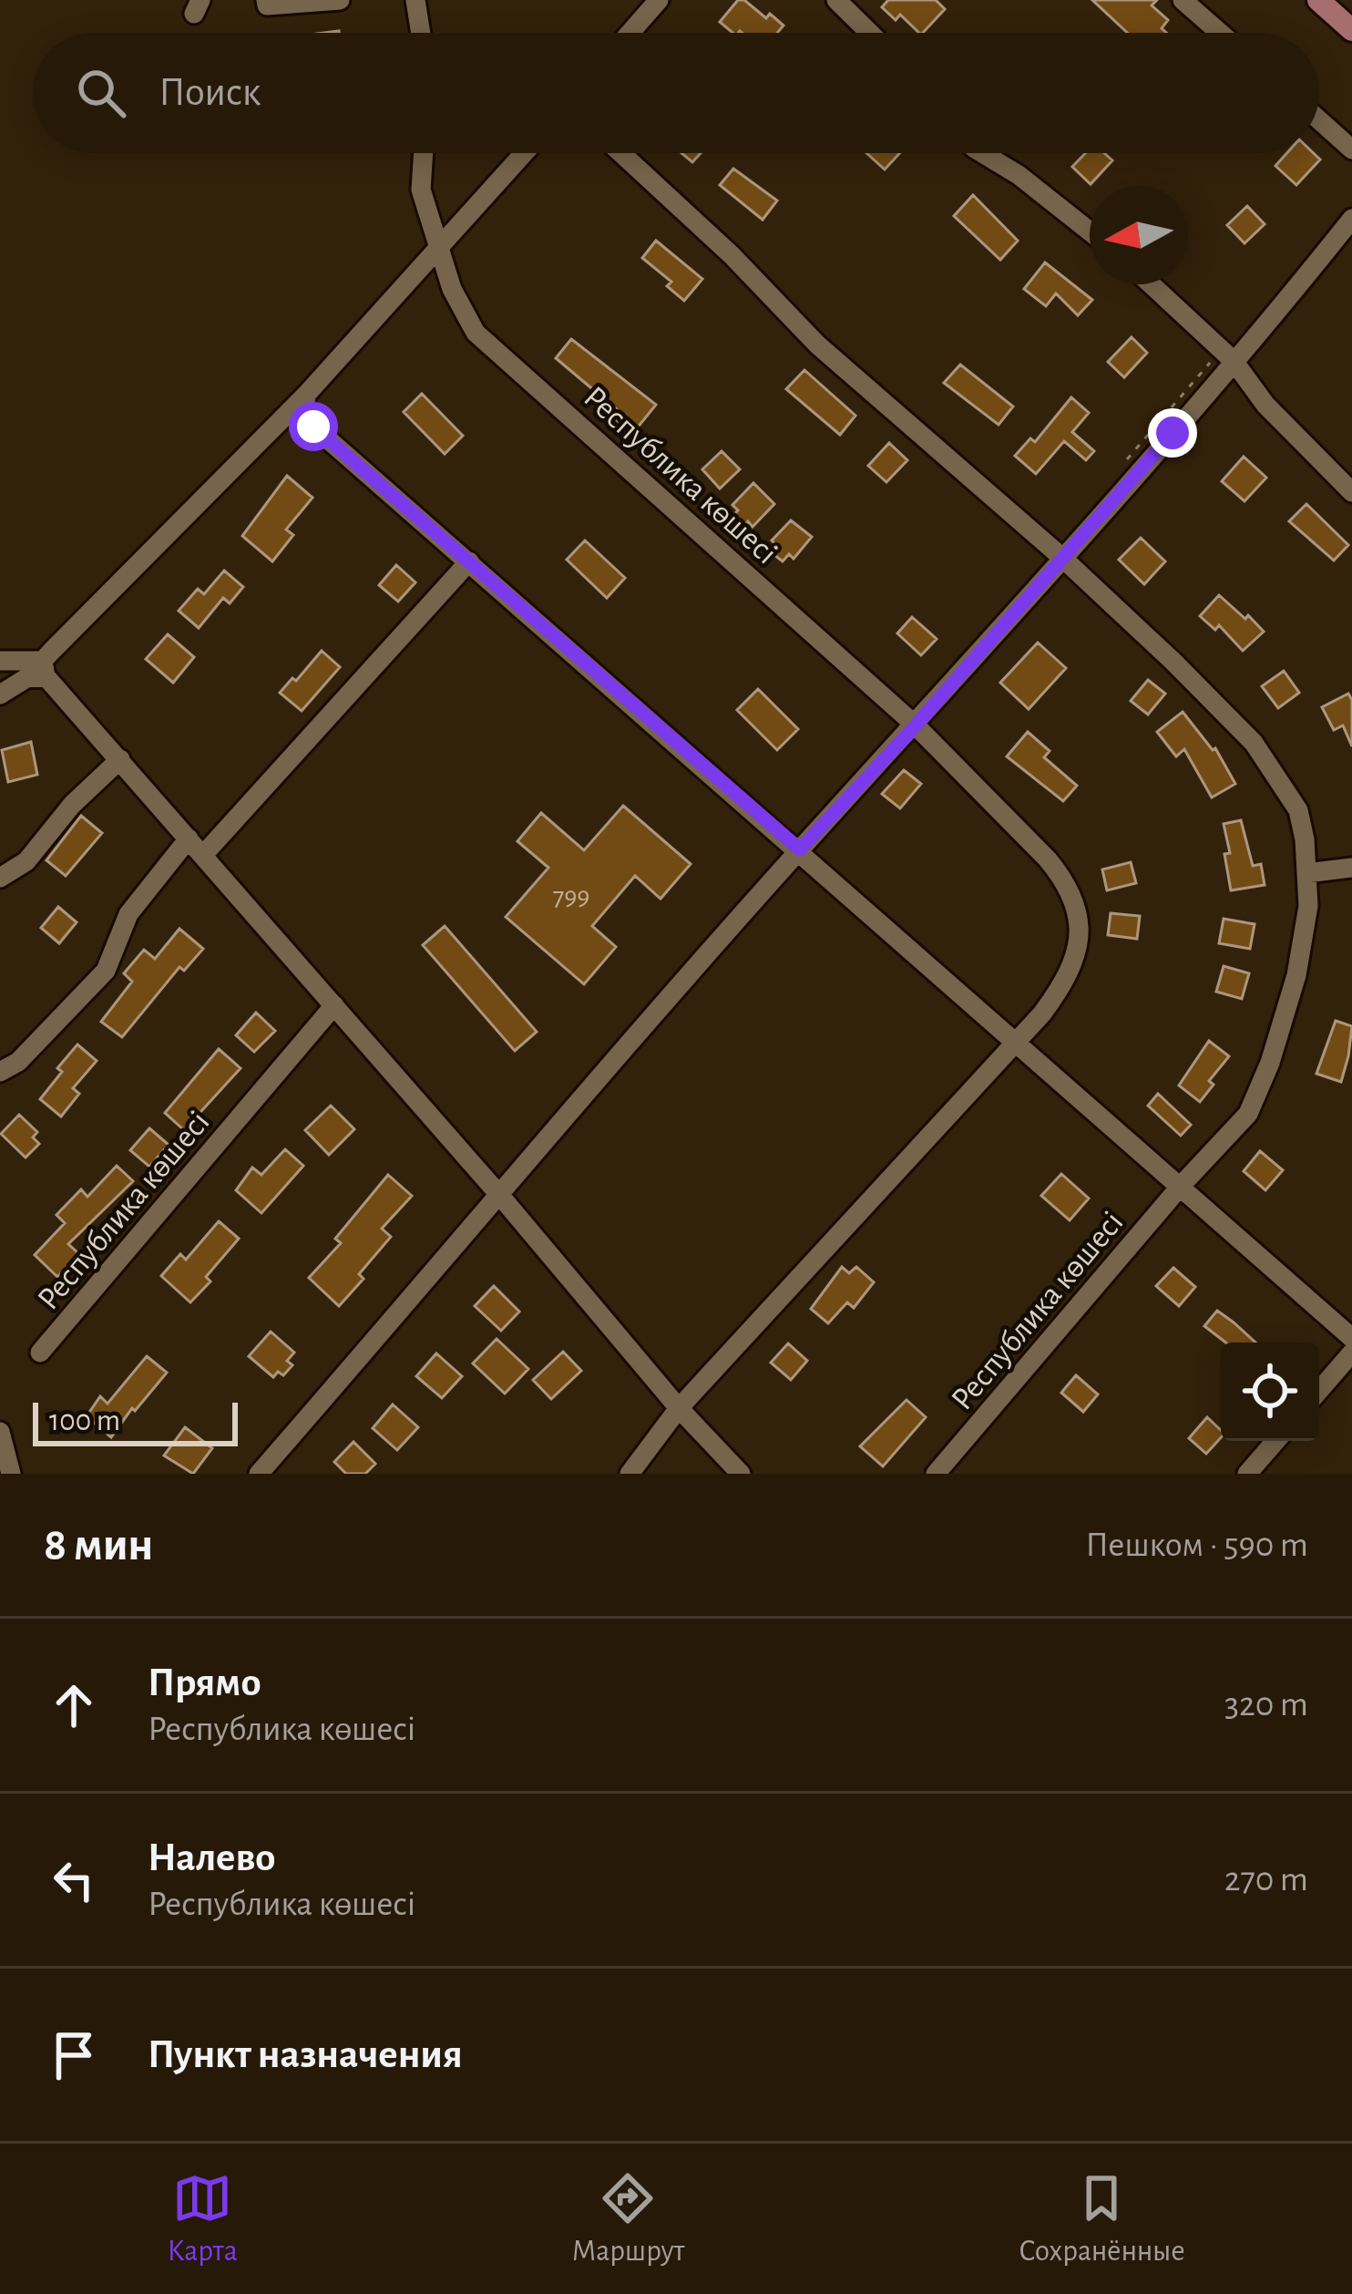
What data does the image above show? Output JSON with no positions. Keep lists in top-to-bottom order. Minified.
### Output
{"streets":{"street":["Республика көшесі"]},"house_numbers":["799"],"scale_bar":"100 m","north":"left","page":{"search":"Поиск","scale":"100 m","heading":["8 мин","Пешком · 590 m"],"list":[["Прямо","Республика көшесі","320 m"],["Налево","Республика көшесі","270 m"],"Пункт назначения"],"nav":["Карта","Маршрут","Сохранённые"]}}
